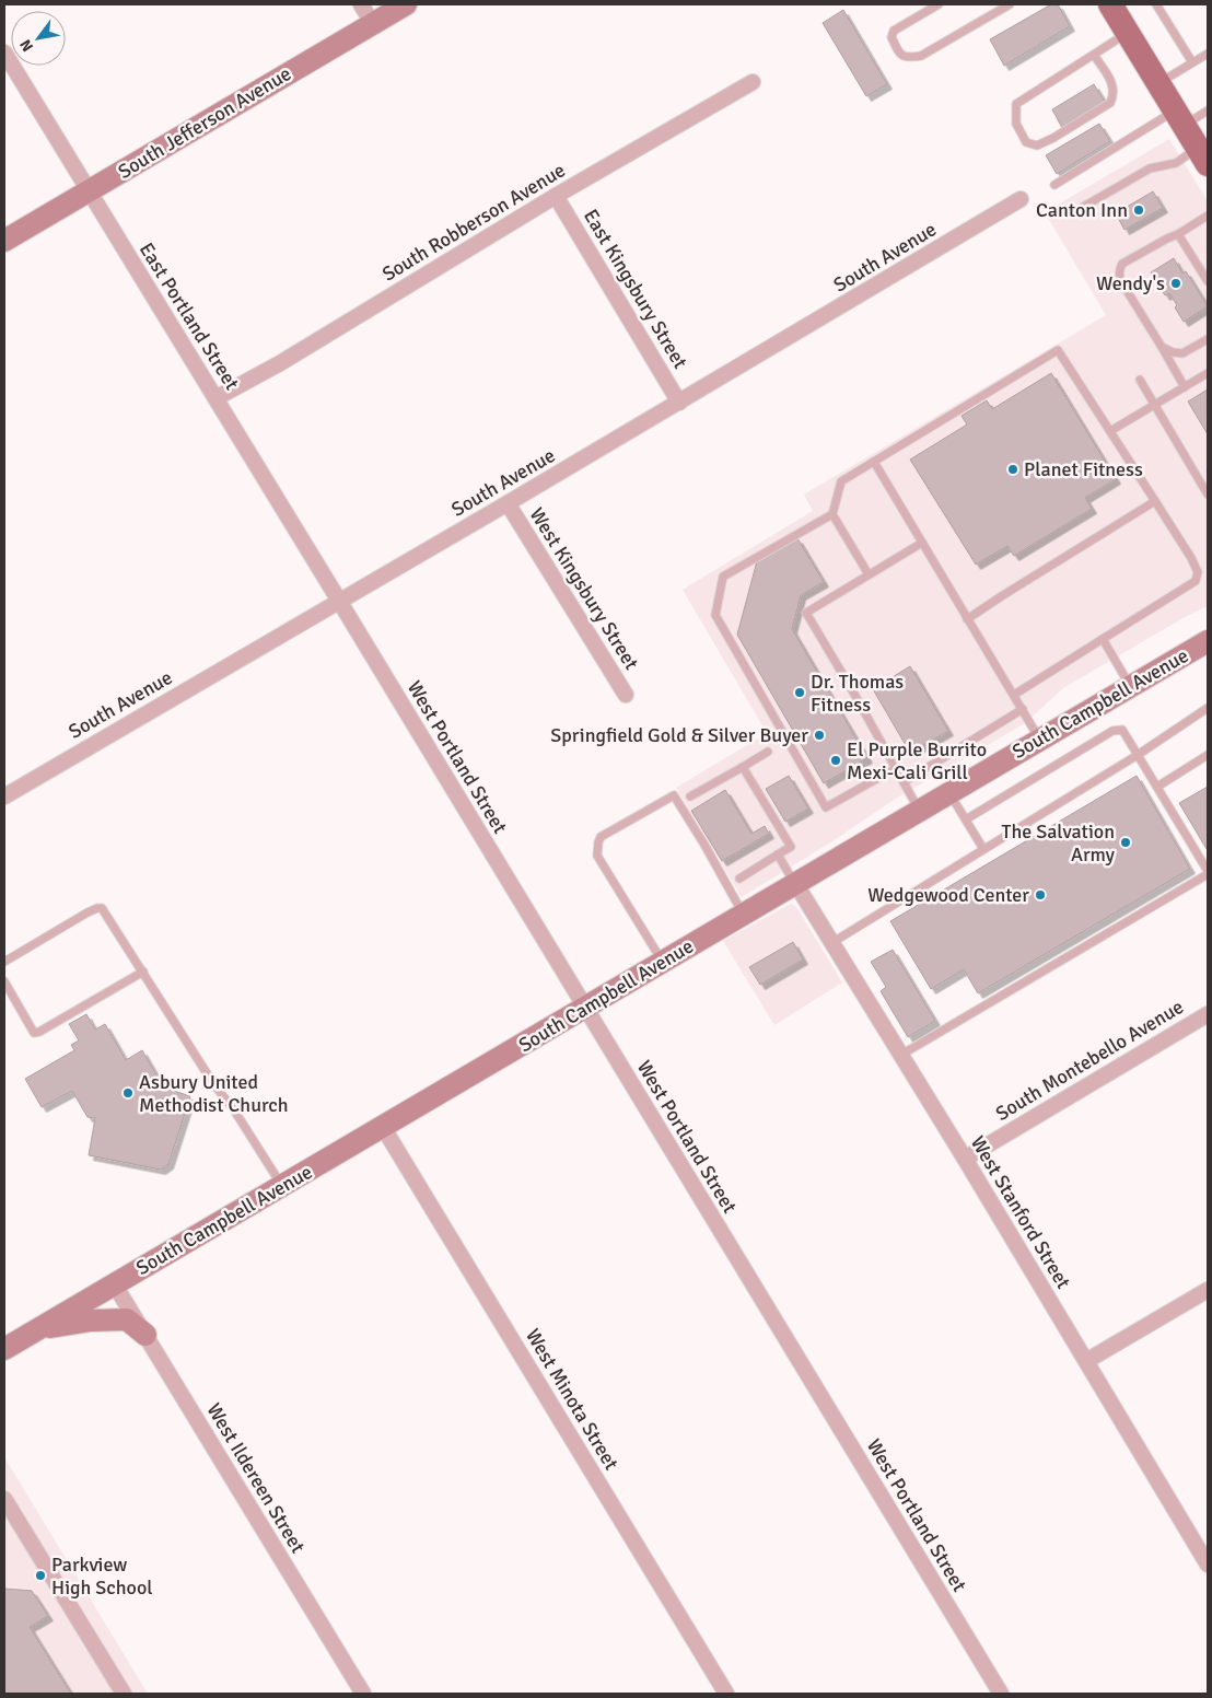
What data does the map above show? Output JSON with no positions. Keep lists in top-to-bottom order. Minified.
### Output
{"streets":{"main road":["South Jefferson Avenue","South Campbell Avenue"],"street":["South Robberson Avenue","South Avenue","East Kingsbury Street","East Portland Street","West Kingsbury Street","West Portland Street","South Montebello Avenue","West Stanford Street","West Minota Street","West Ildereen Street"]},"crossings":[["South Jefferson Avenue","East Portland Street"],["South Robberson Avenue","East Kingsbury Street"],["South Robberson Avenue","East Portland Street"],["South Avenue","East Kingsbury Street"],["South Avenue","East Portland Street"],["South Avenue","West Kingsbury Street"],["South Avenue","West Portland Street"],["East Portland Street","West Portland Street"],["South Campbell Avenue","West Portland Street"],["South Campbell Avenue","West Stanford Street"],["South Campbell Avenue","West Minota Street"],["South Campbell Avenue","West Ildereen Street"],["South Montebello Avenue","West Stanford Street"]],"places":["Canton Inn","Wendy's","Planet Fitness","Dr. Thomas Fitness","Springfield Gold & Silver Buyer","El Purple Burrito Mexi-Cali Grill","The Salvation Army","Wedgewood Center","Asbury United Methodist Church","Parkview High School"],"north":"bottom left"}
